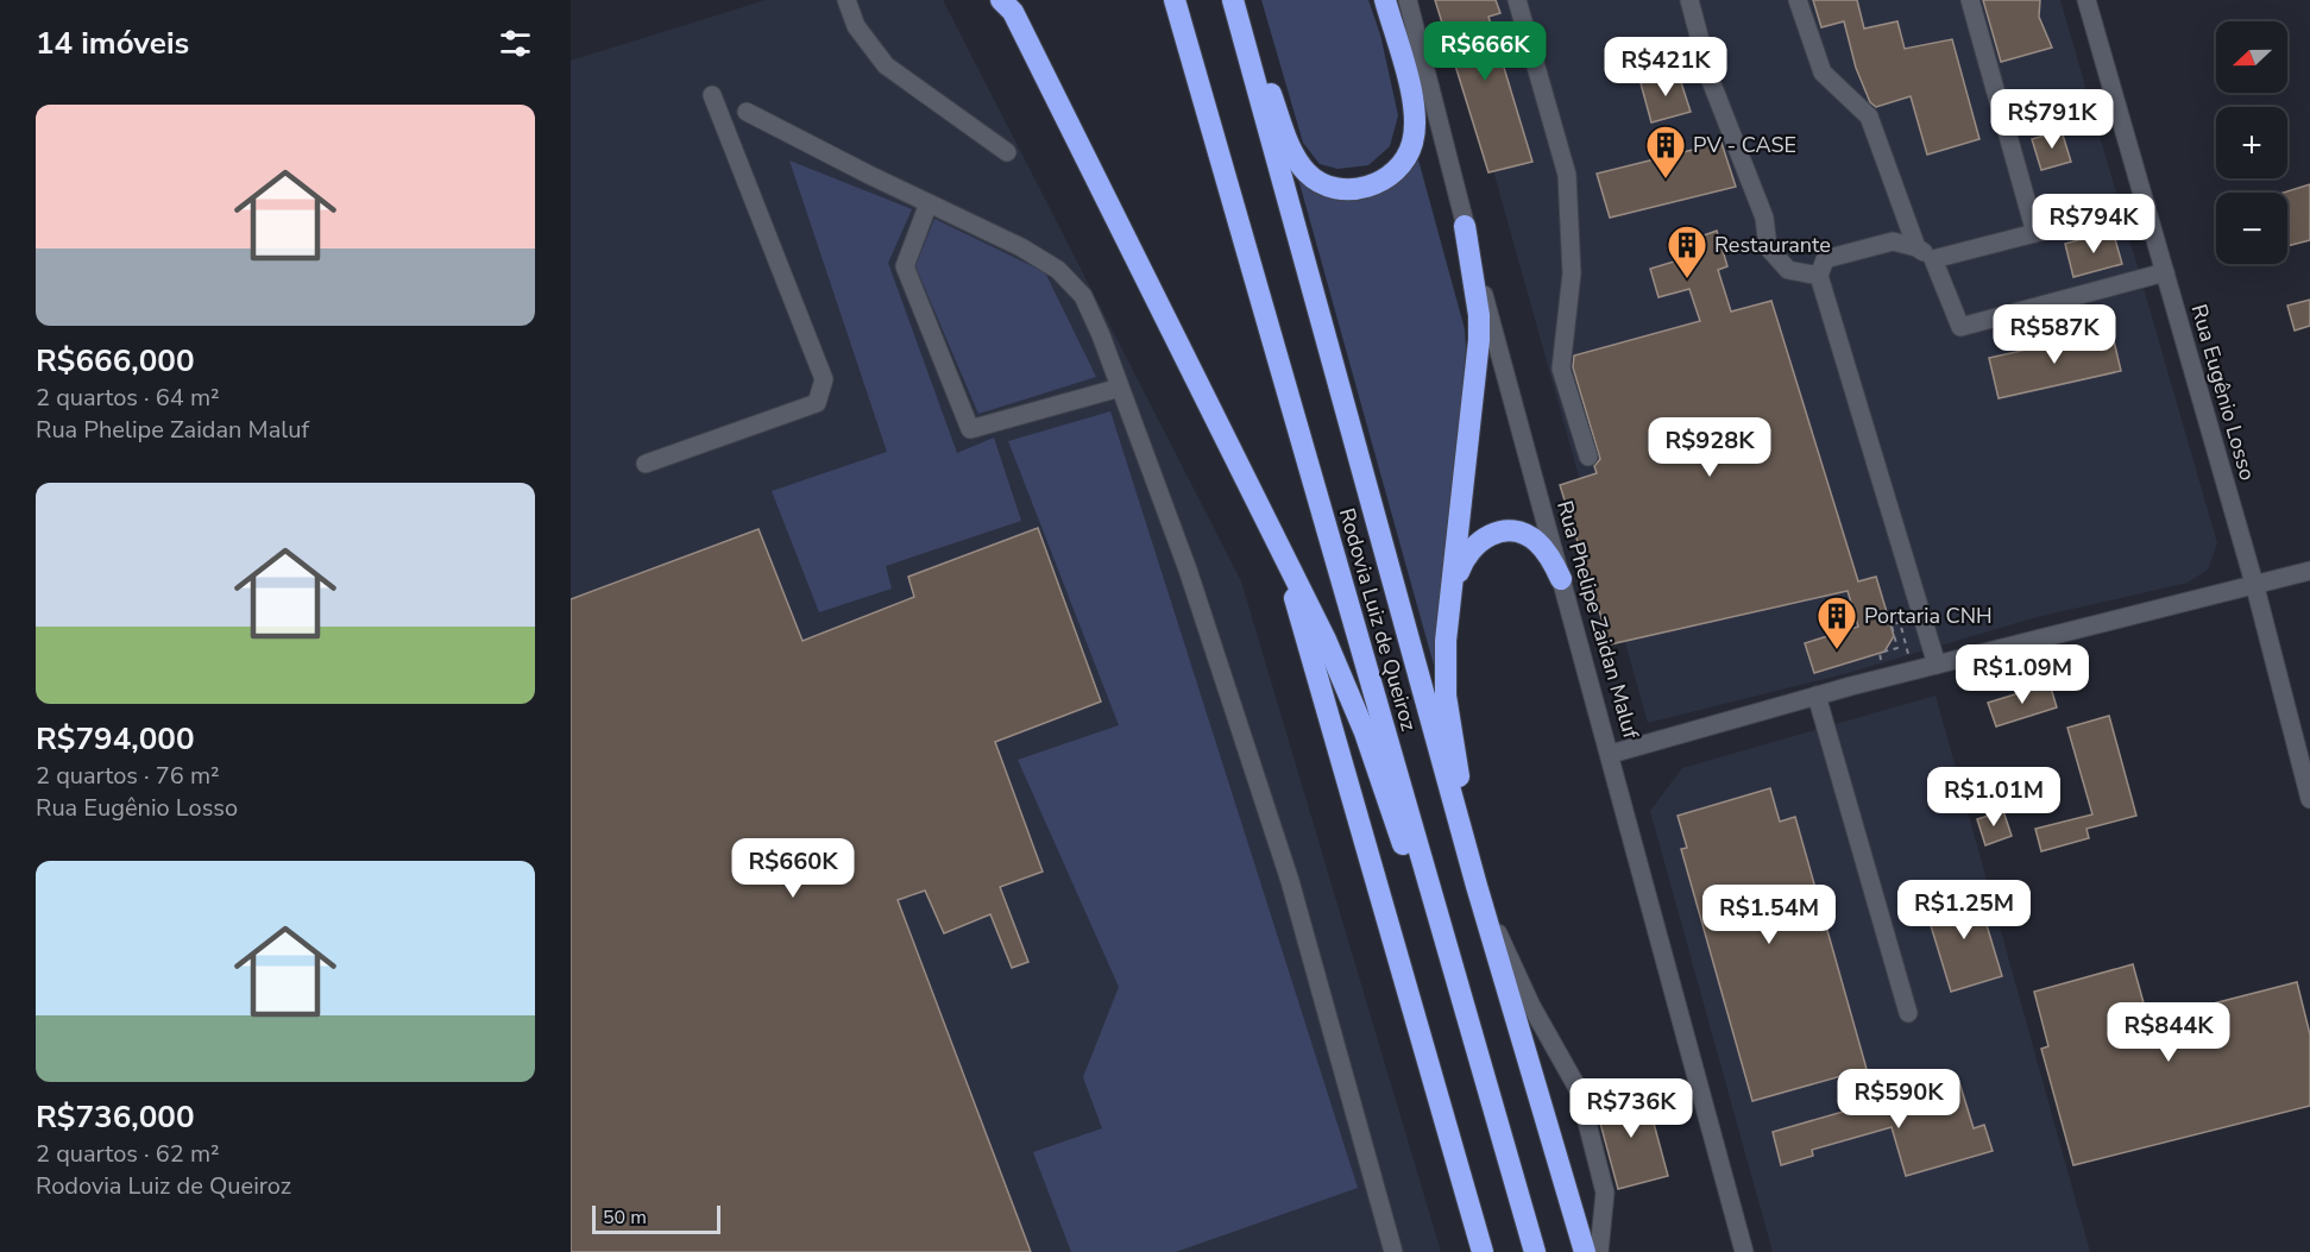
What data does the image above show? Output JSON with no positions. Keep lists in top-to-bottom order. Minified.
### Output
{"streets":{"highway":["Rodovia Luiz de Queiroz"],"street":["Rua Eugênio Losso","Rua Phelipe Zaidan Maluf"]},"places":{"building":["PV - CASE","Restaurante","Portaria CNH"]},"scale_bar":"50 m","north":"left","page":{"heading":"14 imóveis","map_buttons":["+","−"],"price":["R$666K","R$421K","R$791K","R$794K","R$587K","R$928K","R$1.09M","R$1.01M","R$660K","R$1.25M","R$1.54M","R$844K","R$590K","R$736K"],"list":[{"name":"R$666,000","note":"2 quartos · 64 m² · Rua Phelipe Zaidan Maluf"},{"name":"R$794,000","note":"2 quartos · 76 m² · Rua Eugênio Losso"},{"name":"R$736,000","note":"2 quartos · 62 m² · Rodovia Luiz de Queiroz"}],"scale":"50 m"}}
